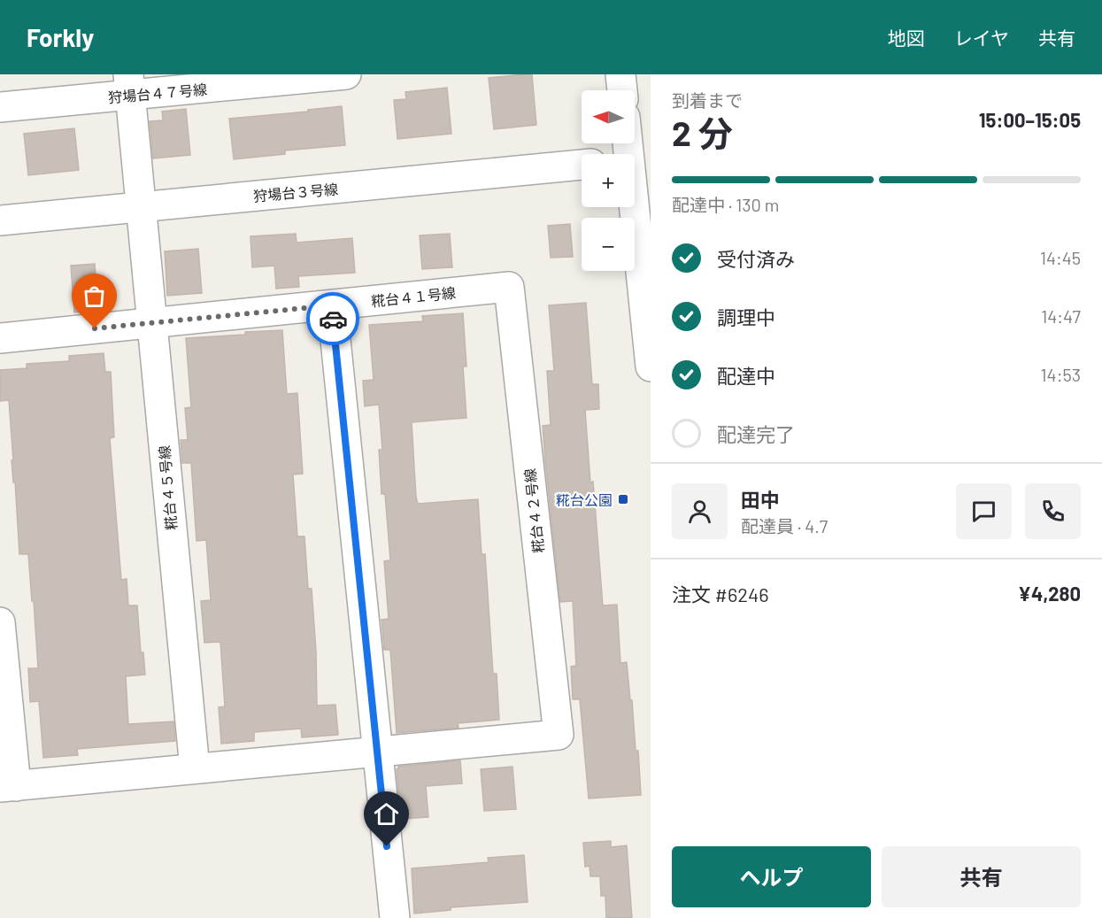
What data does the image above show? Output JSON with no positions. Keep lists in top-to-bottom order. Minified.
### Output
{"streets":{"street":["狩場台４７号線","狩場台３号線","糀台４１号線","糀台４５号線","糀台４２号線"]},"crossings":[["狩場台４７号線","糀台４５号線"],["狩場台３号線","糀台４５号線"],["糀台４１号線","糀台４５号線"],["糀台４１号線","糀台４２号線"]],"places":{"transit":["糀台公園"]},"north":"left","page":{"header":"Forkly","nav":["地図","レイヤ","共有"],"heading":["2 分","到着まで","15:00–15:05"],"panel":["田中","配達員 · 4.7","注文 #6246","¥4,280"],"map_buttons":["+","−"],"bar":"配達中 · 130 m","list":[["受付済み","14:45"],["調理中","14:47"],["配達中","14:53"],"配達完了"],"buttons":["ヘルプ","共有"]}}
